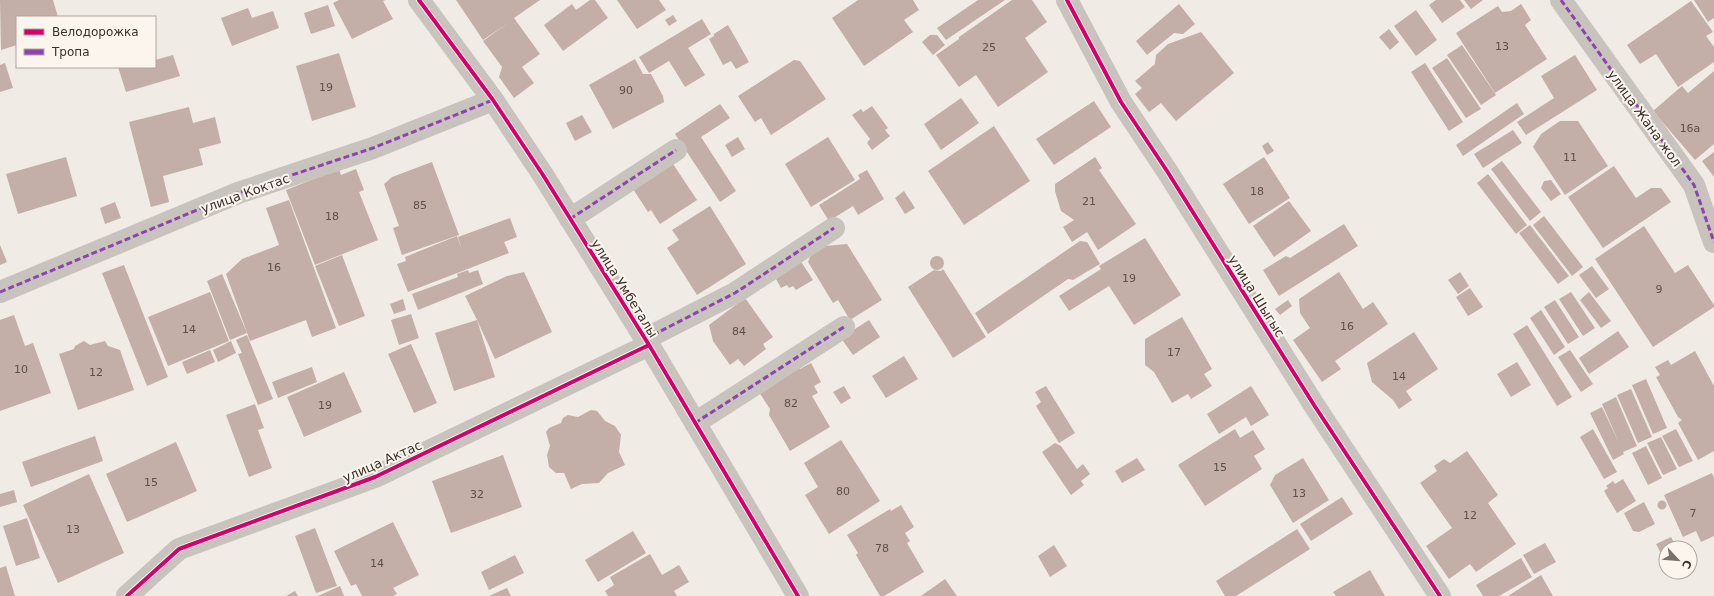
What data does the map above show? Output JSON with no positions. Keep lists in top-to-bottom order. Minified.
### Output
{"streets":{"street":["улица Жана жол","улица Коктас","улица Умбеталы","улица Шыгыс","улица Актас"]},"crossings":[["улица Коктас","улица Умбеталы"],["улица Умбеталы","улица Актас"]],"house_numbers":["13","25","19","90","16а","11","18","21","85","18","16","19","9","16","14","84","17","10","12","14","82","19","15","15","80","13","32","7","12","13","78","14"],"legend":["Велодорожка","Тропа"],"north":"bottom right"}
